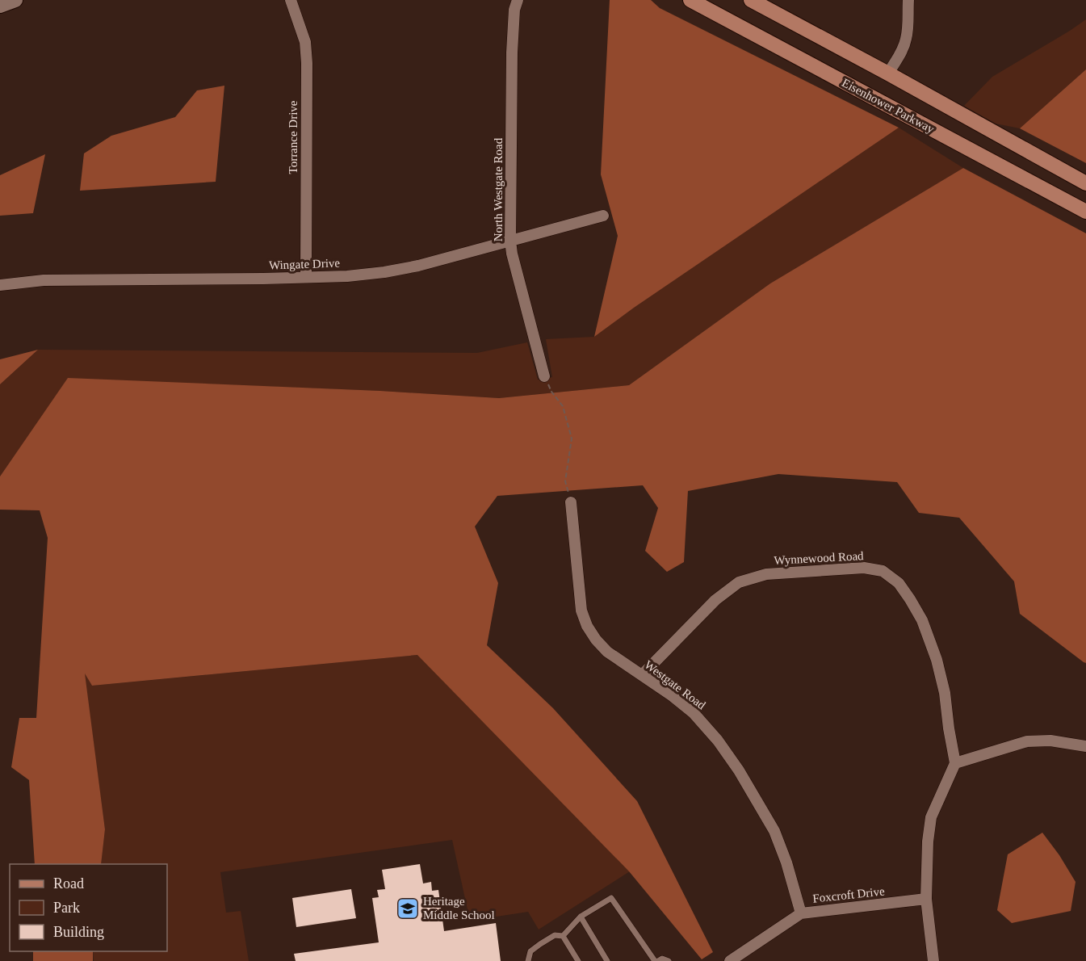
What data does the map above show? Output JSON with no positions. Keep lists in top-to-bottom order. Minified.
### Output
{"streets":{"main road":["Eisenhower Parkway"],"street":["Torrance Drive","North Westgate Road","Wingate Drive","Wynnewood Road","Westgate Road","Foxcroft Drive"]},"crossings":[["Torrance Drive","Wingate Drive"],["North Westgate Road","Wingate Drive"],["Wynnewood Road","Westgate Road"],["Westgate Road","Foxcroft Drive"]],"places":{"school or university":["Heritage Middle School"]},"legend":["Road","Park","Building"]}
